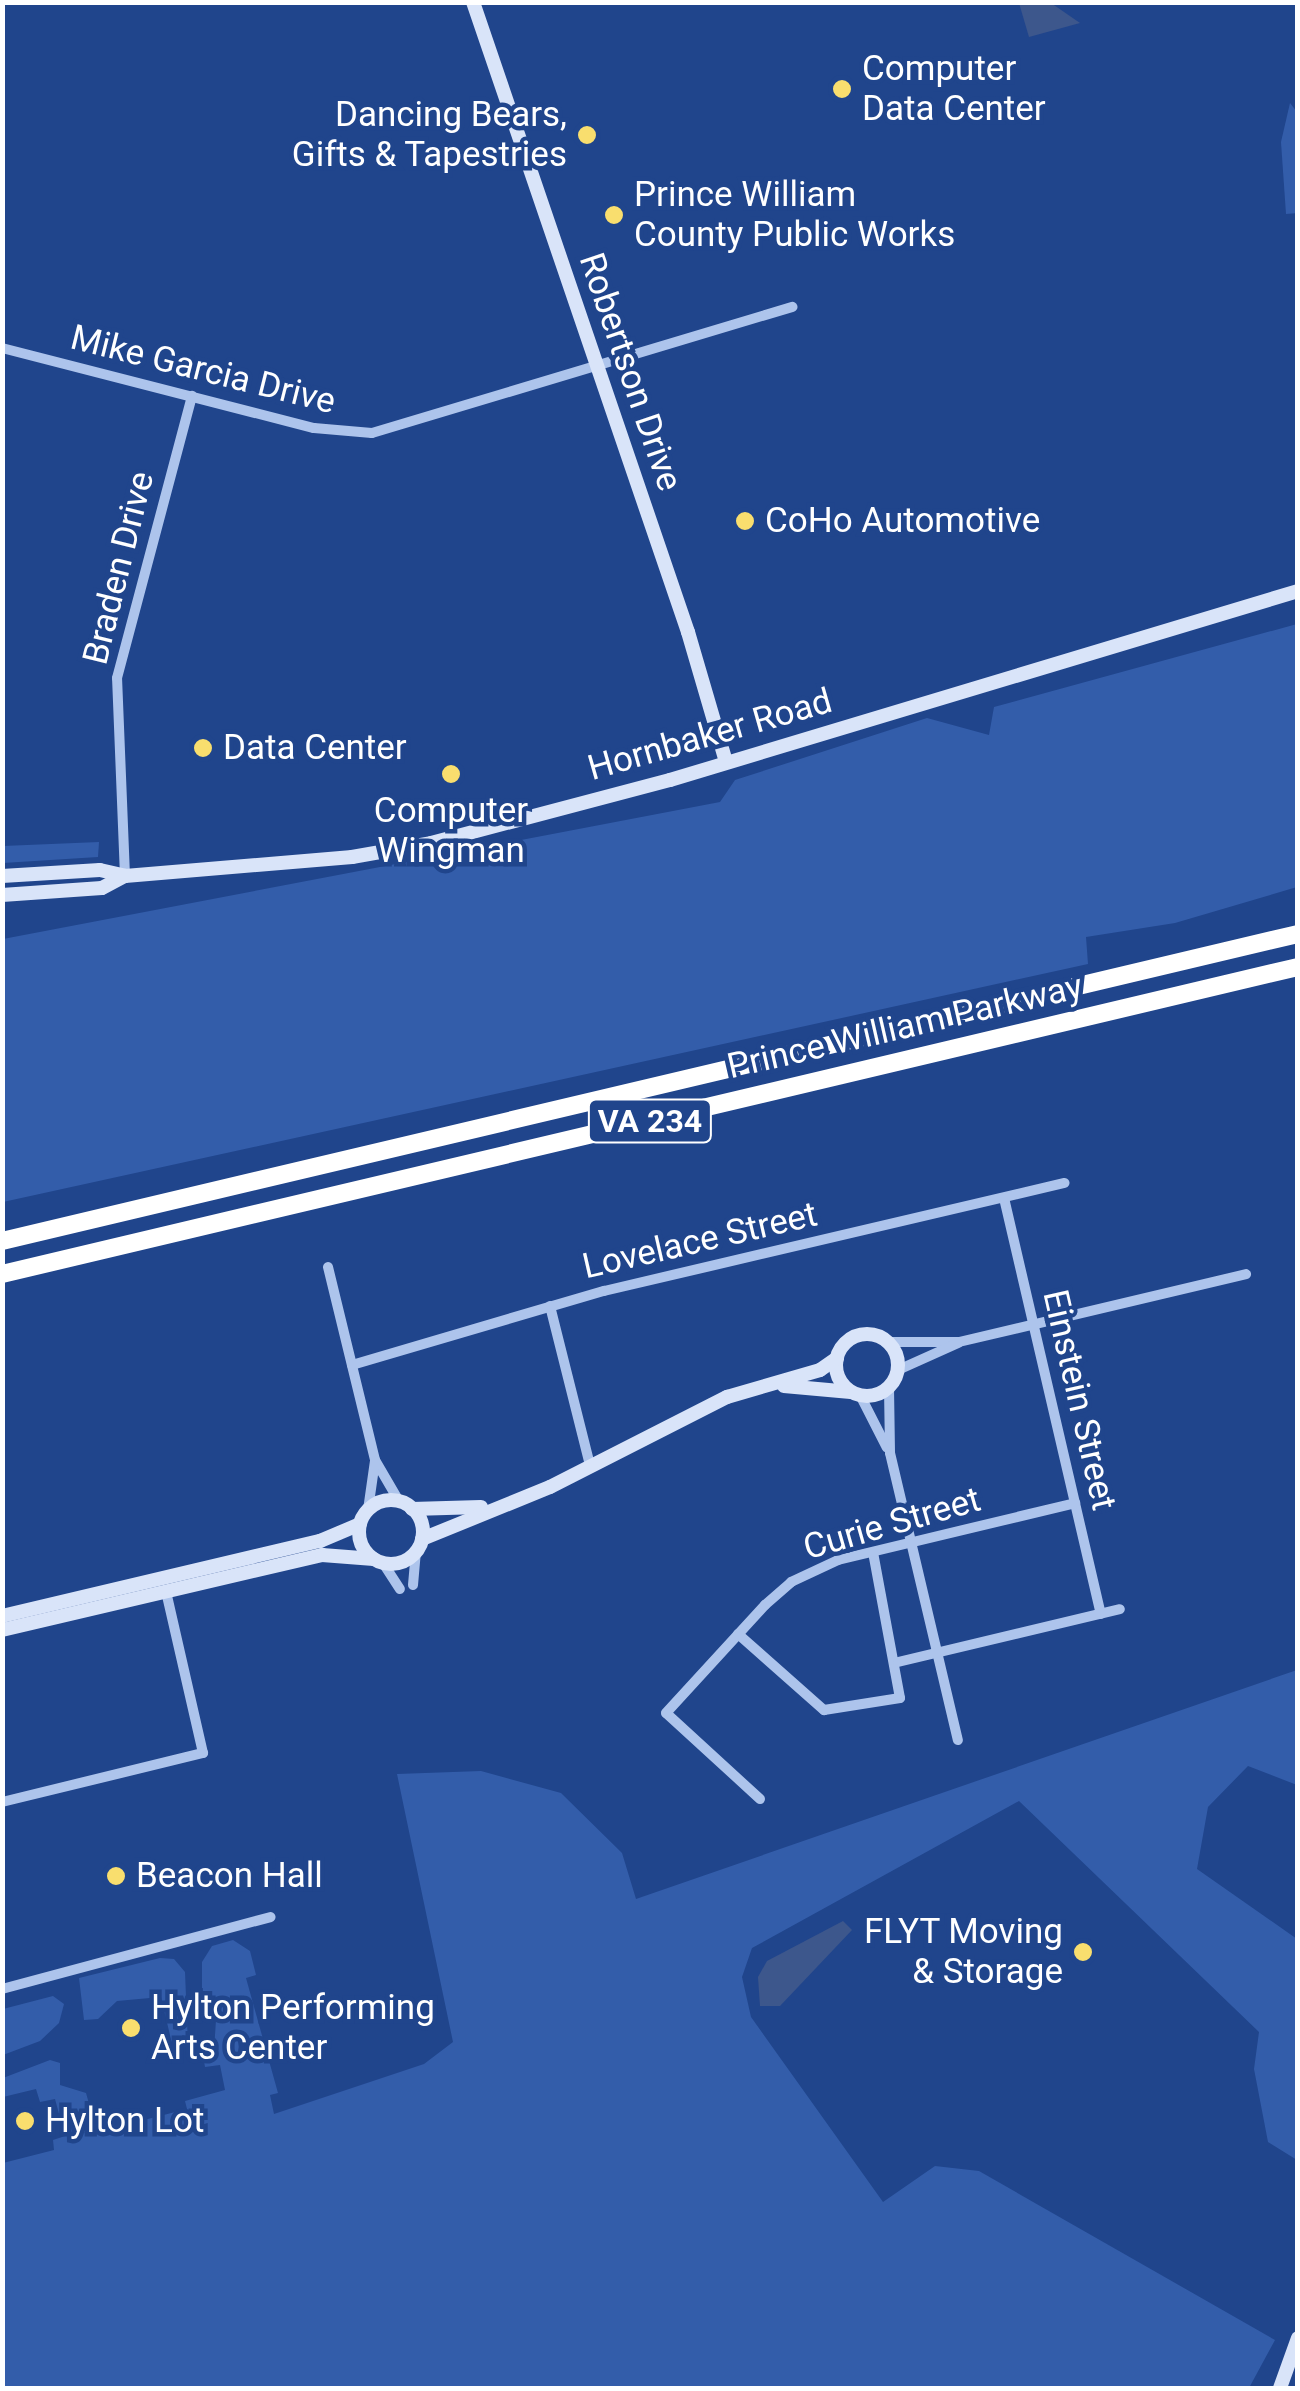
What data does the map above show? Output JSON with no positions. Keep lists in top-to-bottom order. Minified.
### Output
{"streets":{"highway":["Prince William Parkway","VA 234"],"street":["Mike Garcia Drive","Robertson Drive","Braden Drive","Hornbaker Road","Lovelace Street","Einstein Street","Curie Street"]},"crossings":[["Mike Garcia Drive","Robertson Drive"],["Mike Garcia Drive","Braden Drive"],["Robertson Drive","Hornbaker Road"],["Braden Drive","Hornbaker Road"],["Lovelace Street","Einstein Street"],["Einstein Street","Curie Street"]],"places":["Computer Data Center","Dancing Bears, Gifts & Tapestries","Prince William County Public Works","CoHo Automotive","Data Center","Computer Wingman","Beacon Hall","FLYT Moving & Storage","Hylton Performing Arts Center","Hylton Lot"]}
